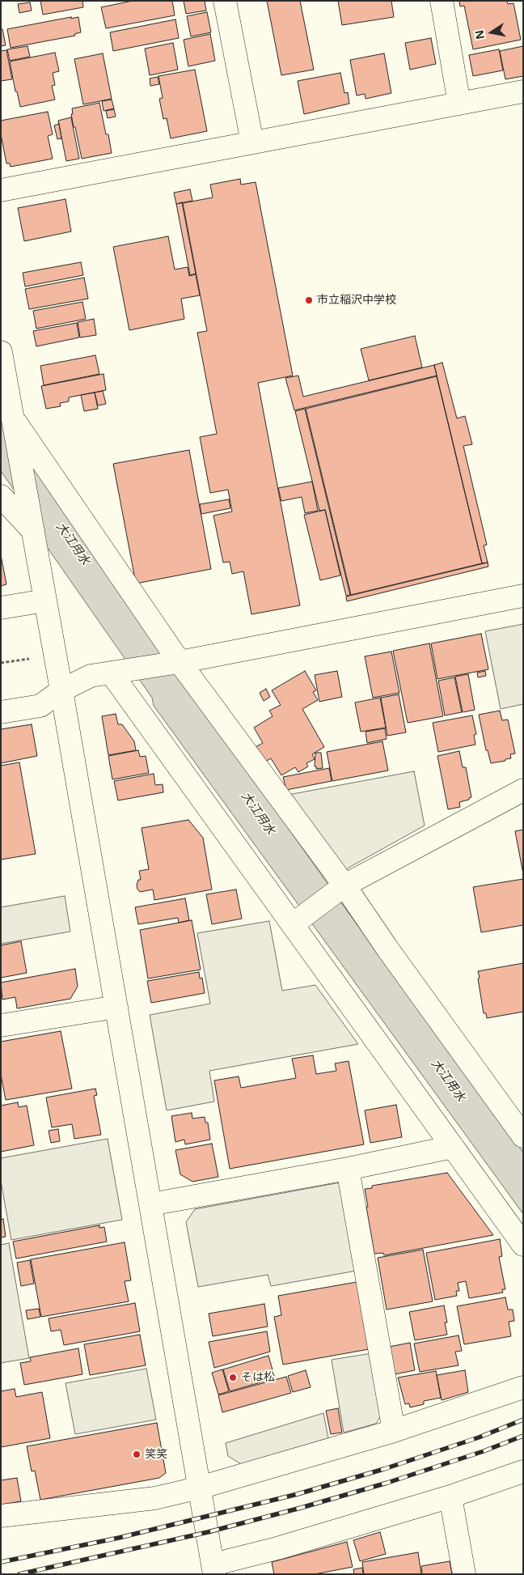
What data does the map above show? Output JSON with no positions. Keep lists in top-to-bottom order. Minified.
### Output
{"water":["大江用水"],"places":["市立稲沢中学校","そは松","笑笑"],"north":"left"}
